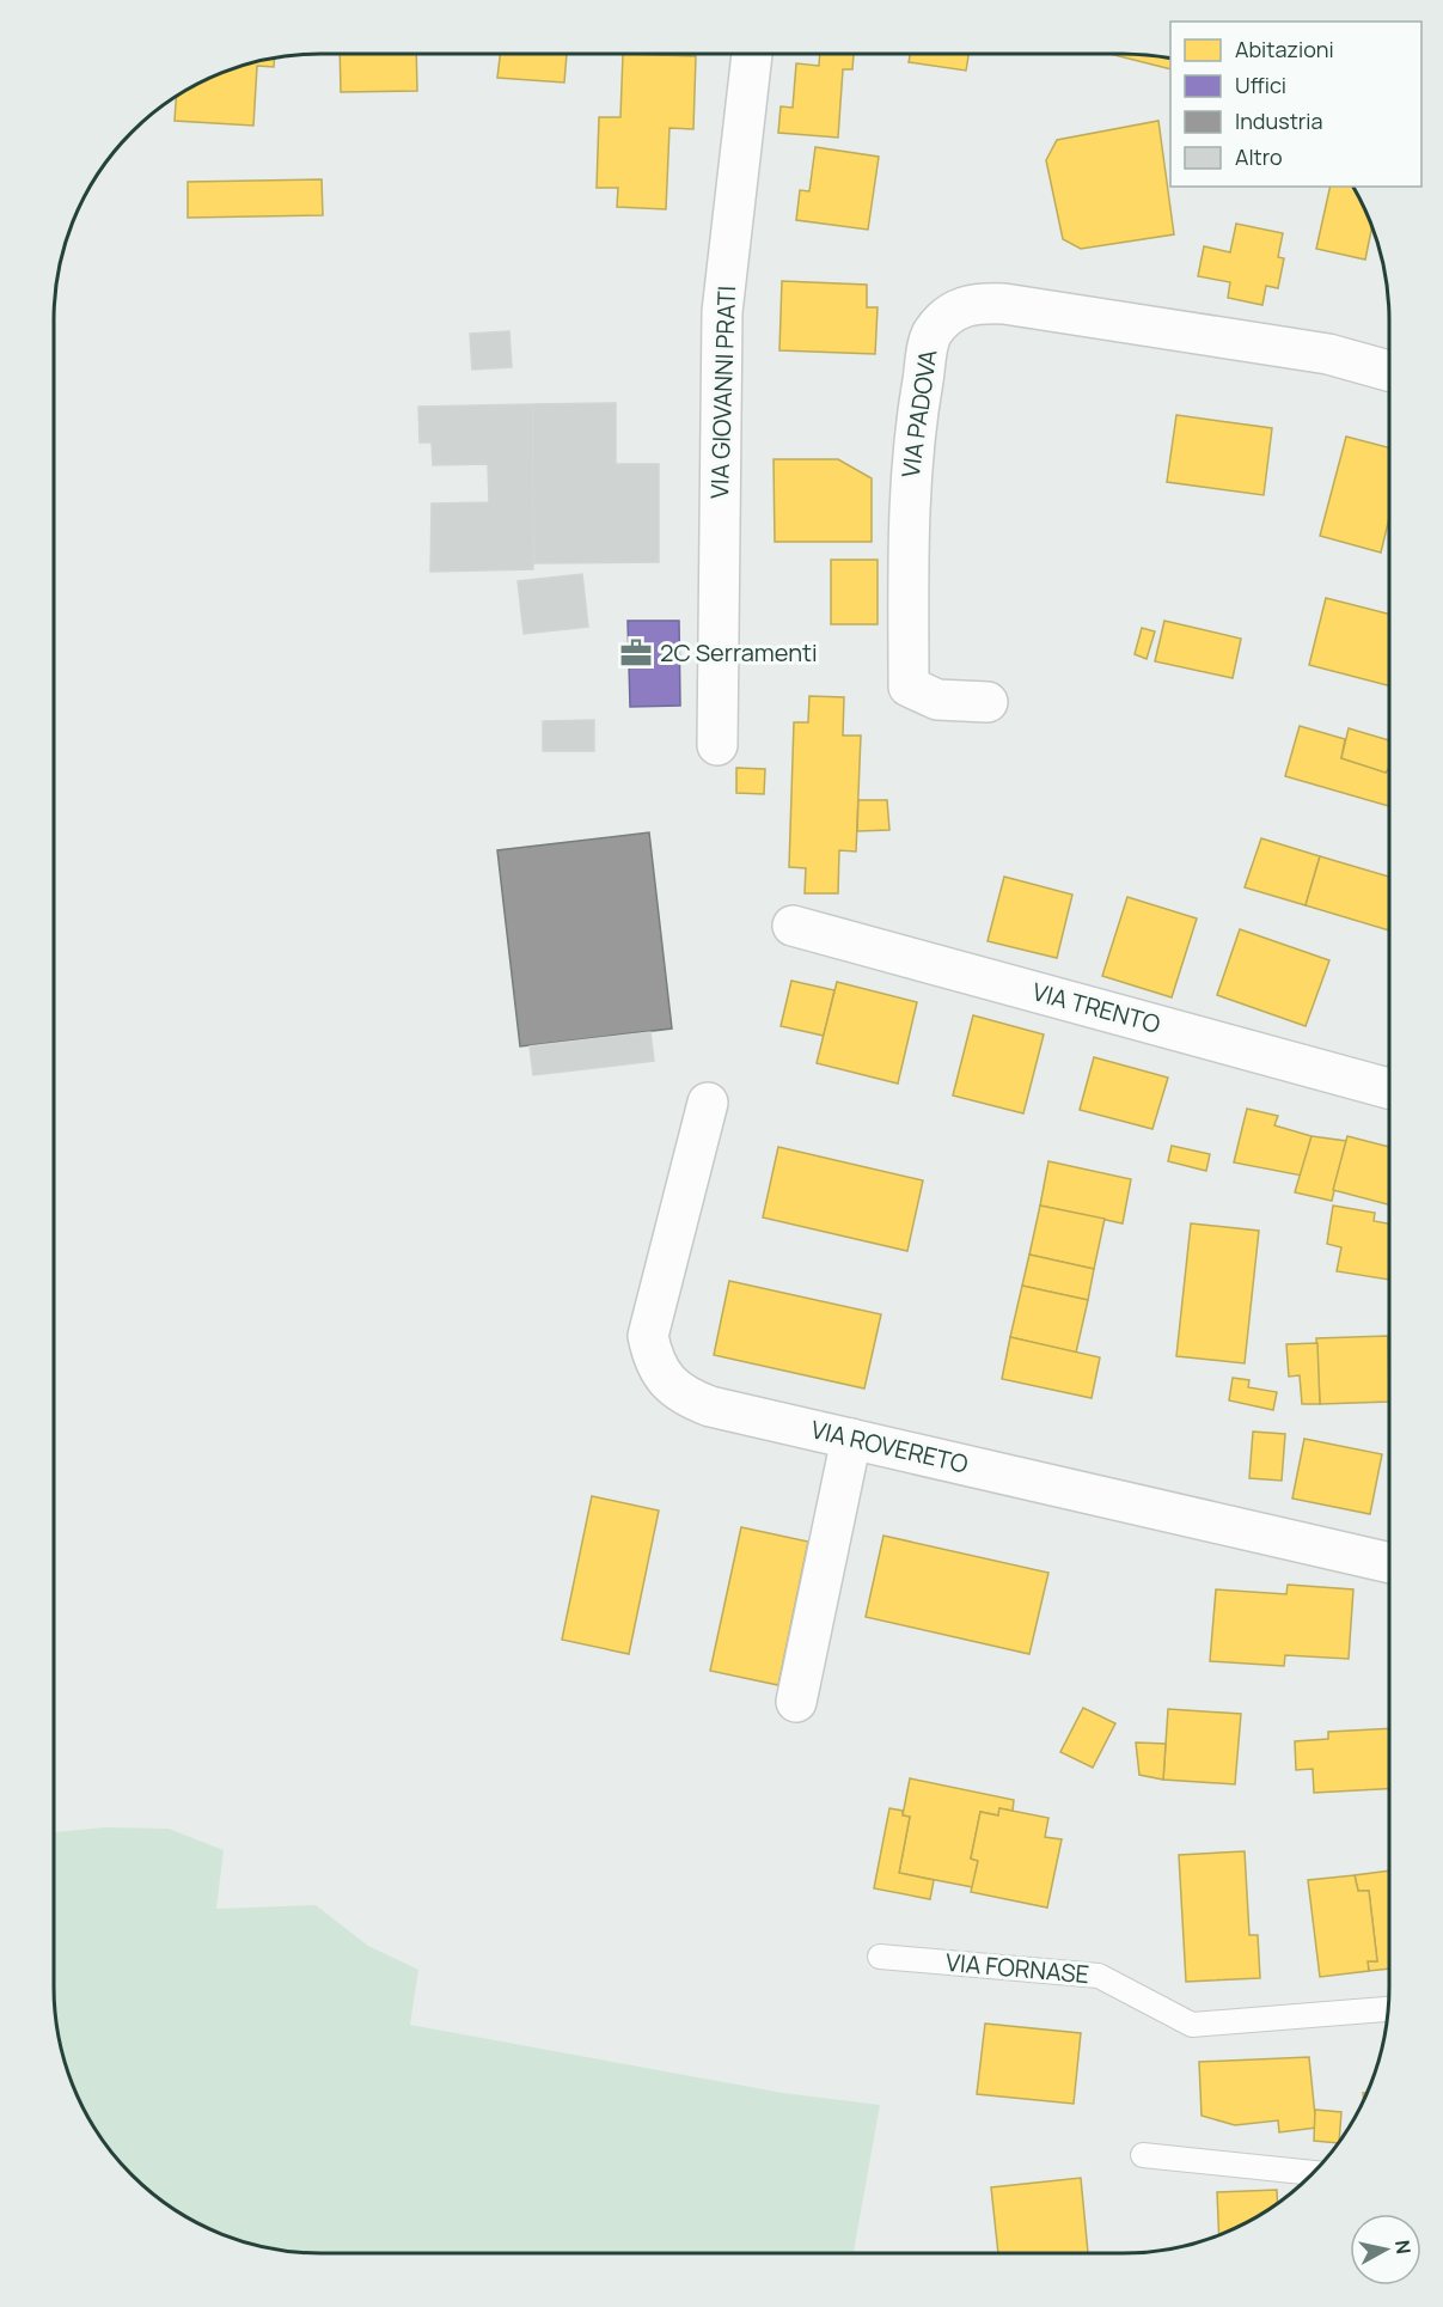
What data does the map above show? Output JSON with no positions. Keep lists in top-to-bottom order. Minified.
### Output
{"streets":{"street":["VIA GIOVANNI PRATI","VIA PADOVA","VIA TRENTO","VIA ROVERETO"],"lane":["VIA FORNASE"]},"places":{"office":["2C Serramenti"]},"legend":["Abitazioni","Uffici","Industria","Altro"],"north":"right"}
